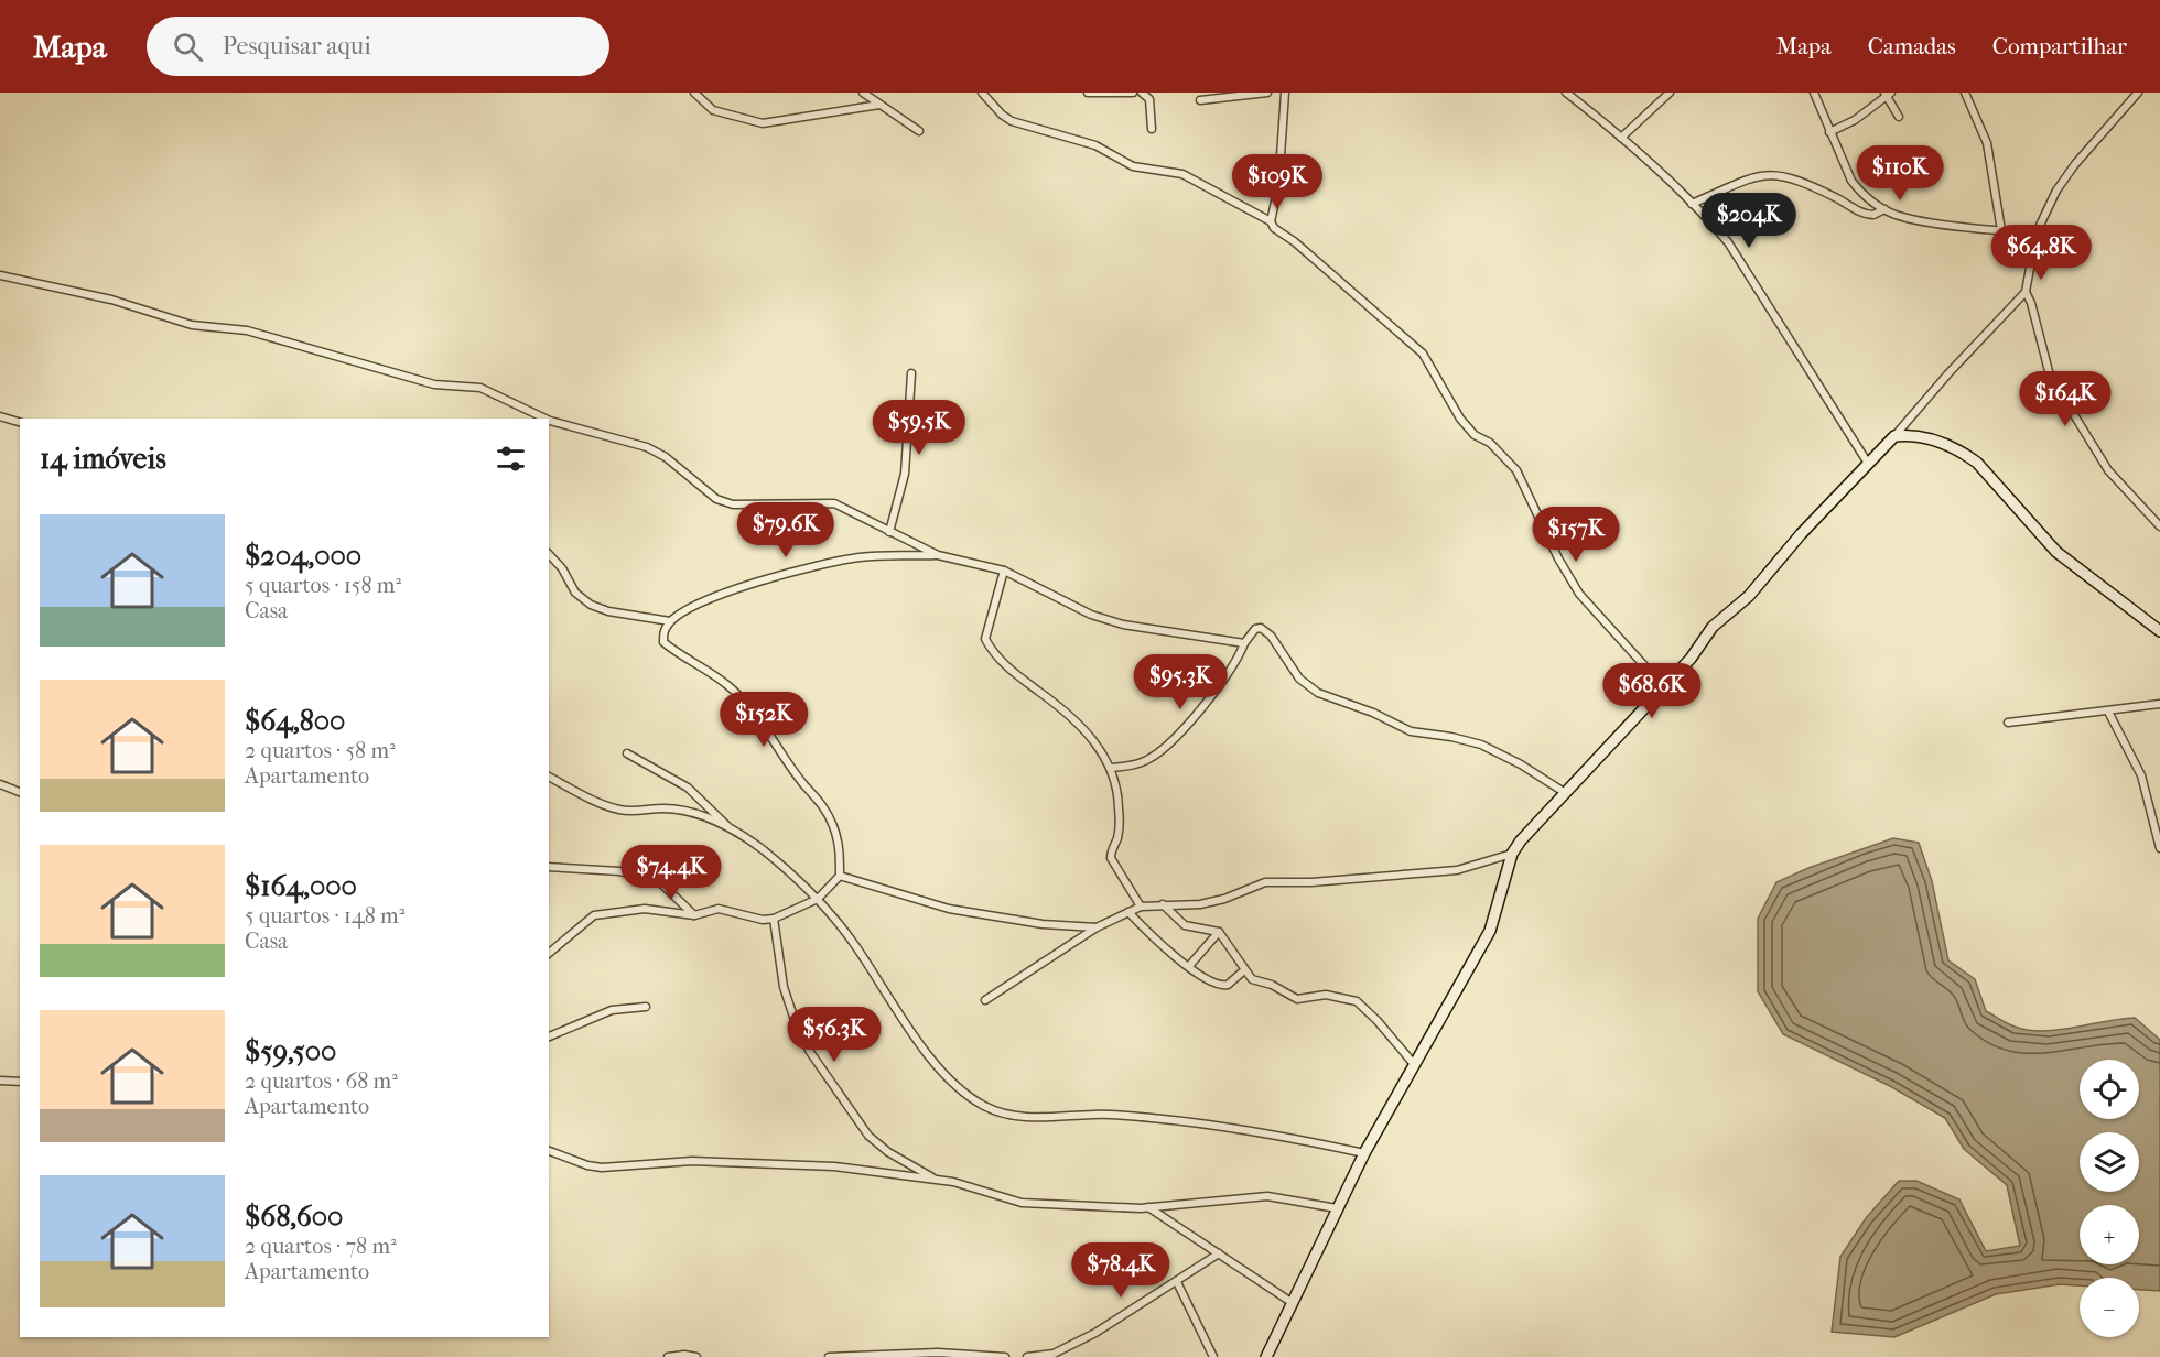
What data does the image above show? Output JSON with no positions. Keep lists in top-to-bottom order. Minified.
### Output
{"page":{"header":"Mapa","search":"Pesquisar aqui","nav":["Mapa","Camadas","Compartilhar"],"price":["$110K","$109K","$204K","$64.8K","$164K","$59.5K","$79.6K","$157K","$95.3K","$68.6K","$152K","$74.4K","$56.3K","$78.4K"],"heading":"14 imóveis","list":[{"name":"$204,000","note":"5 quartos · 158 m² · Casa"},{"name":"$64,800","note":"2 quartos · 58 m² · Apartamento"},{"name":"$164,000","note":"5 quartos · 148 m² · Casa"},{"name":"$59,500","note":"2 quartos · 68 m² · Apartamento"},{"name":"$68,600","note":"2 quartos · 78 m² · Apartamento"}],"map_buttons":["+","−"]}}
